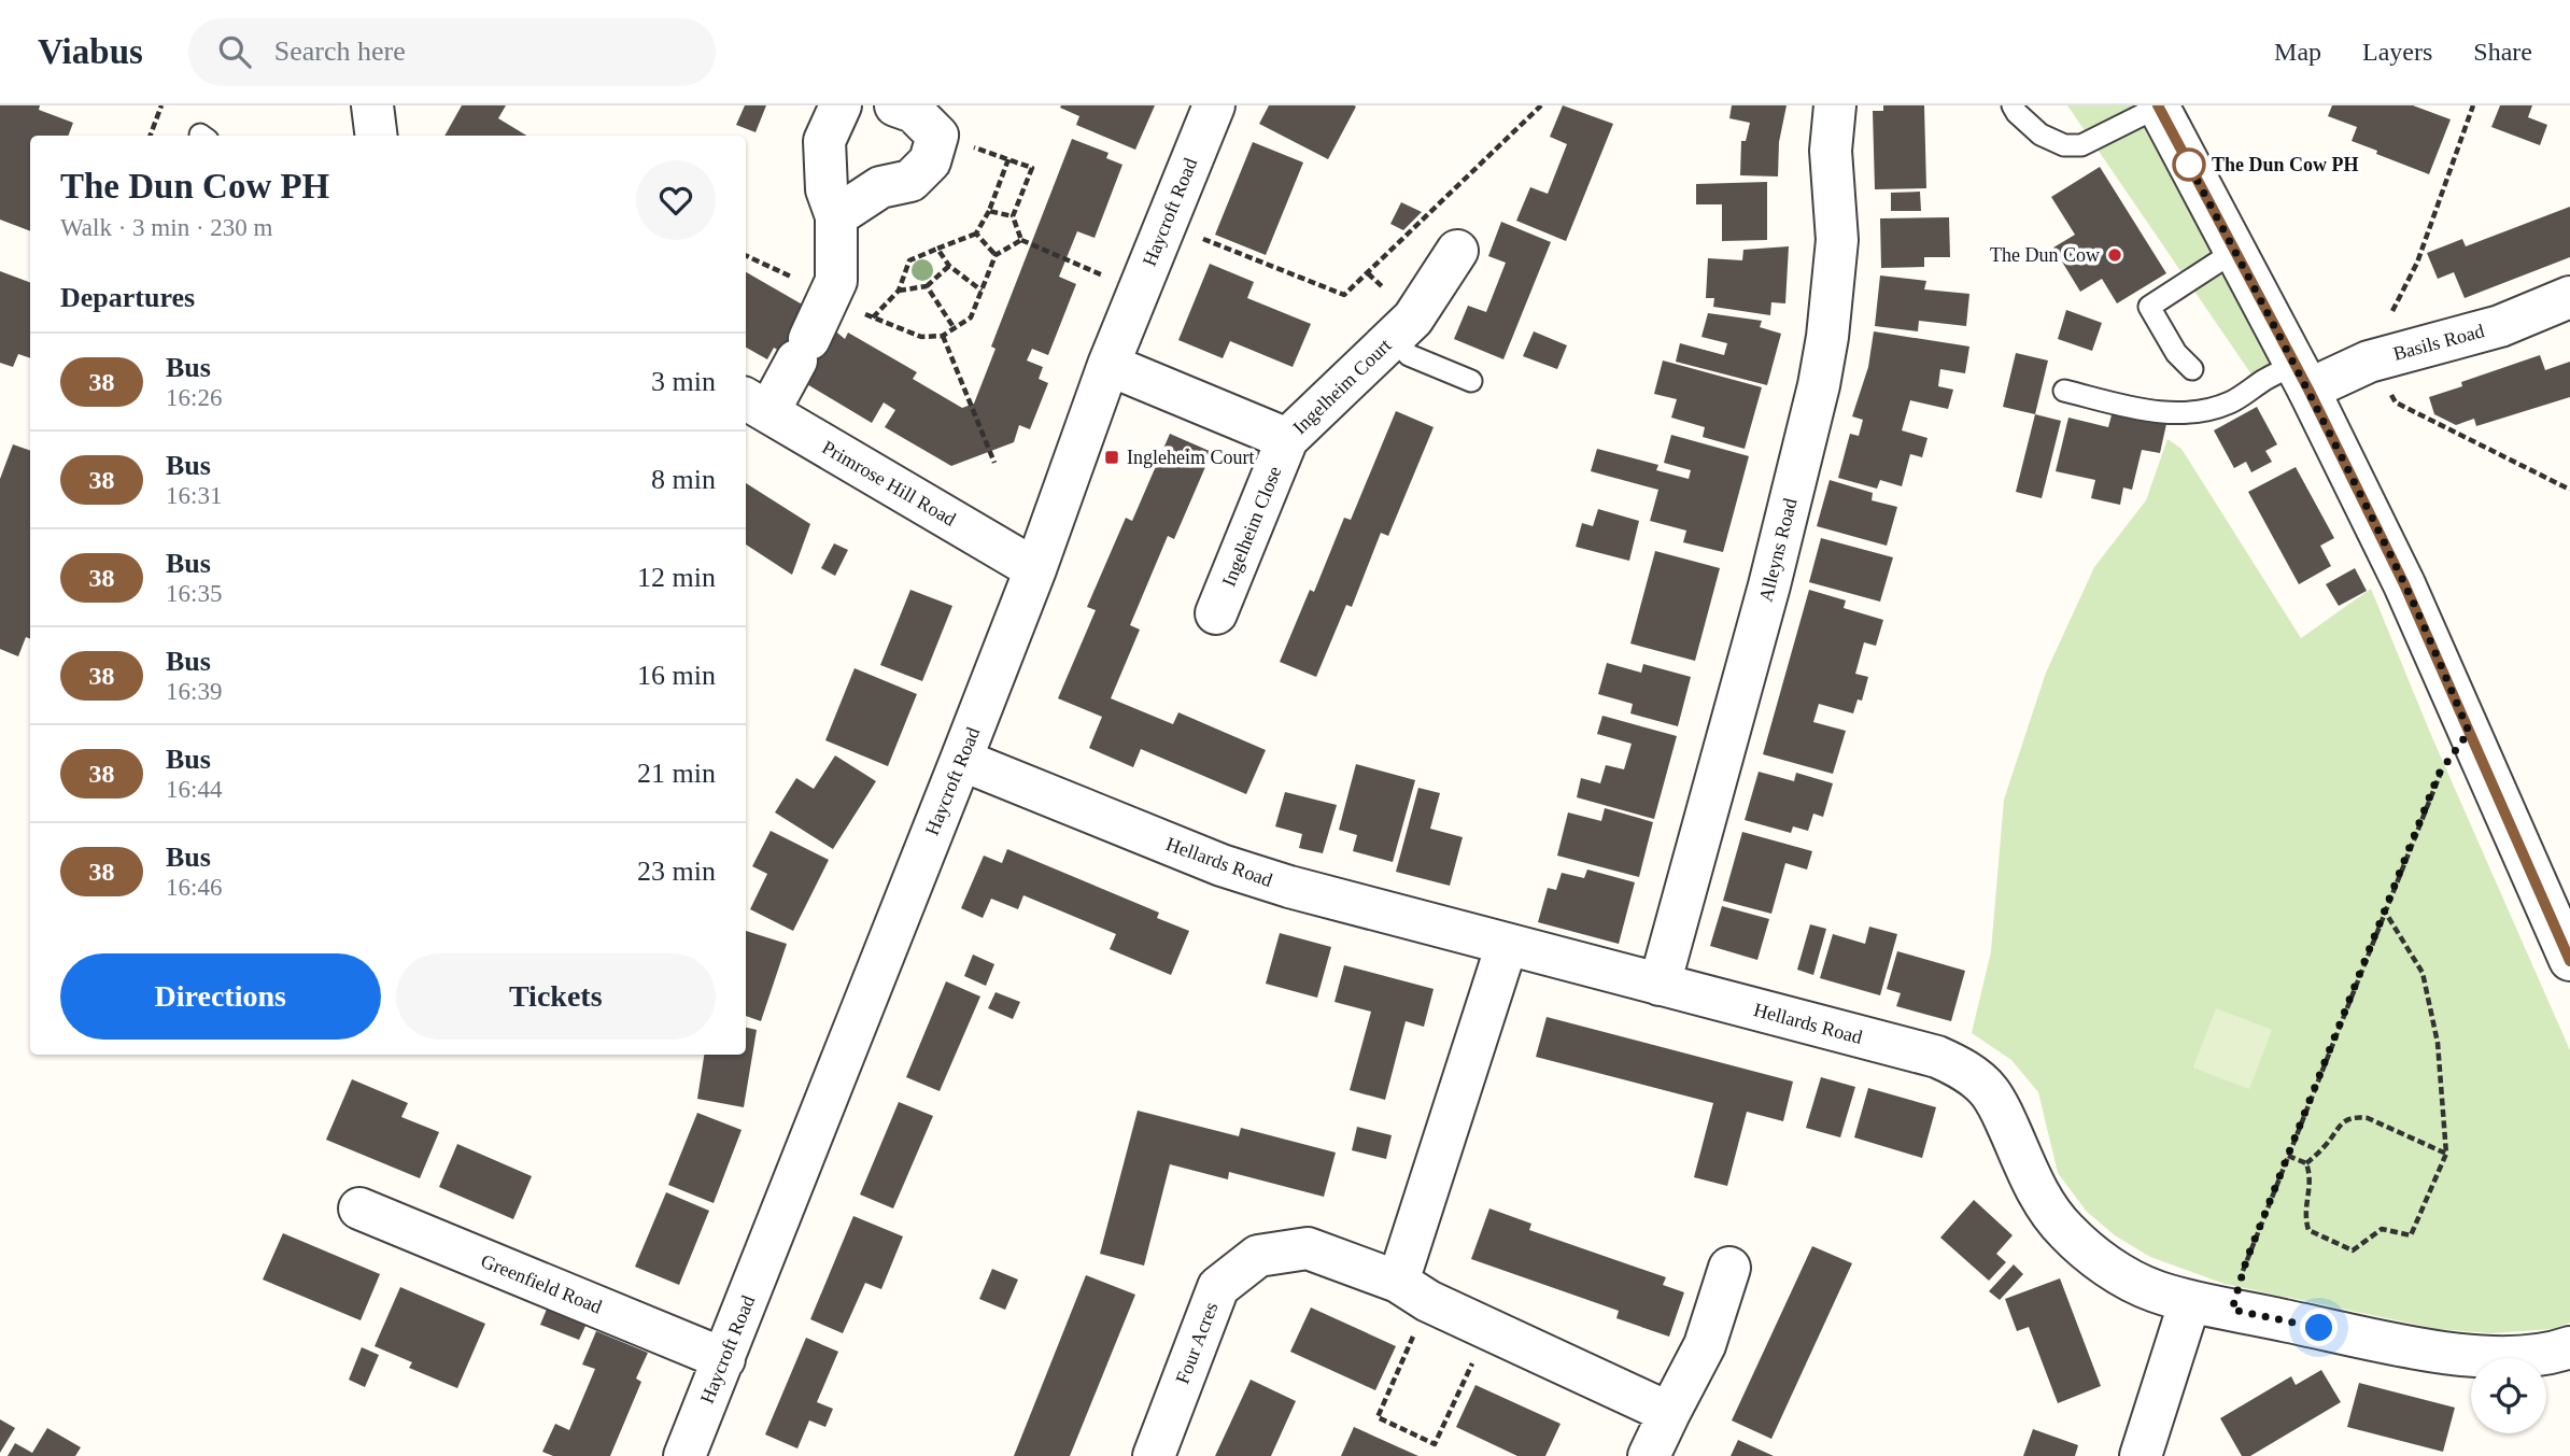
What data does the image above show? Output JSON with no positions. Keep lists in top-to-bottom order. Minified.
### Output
{"streets":{"street":["Haycroft Road","Basils Road","Ingelheim Court","Primrose Hill Road","Ingelheim Close","Alleyns Road","Hellards Road","Greenfield Road","Four Acres"]},"crossings":[["Haycroft Road","Ingelheim Court"],["Haycroft Road","Primrose Hill Road"],["Haycroft Road","Hellards Road"],["Haycroft Road","Greenfield Road"],["Ingelheim Court","Ingelheim Close"],["Alleyns Road","Hellards Road"]],"places":{"other":["The Dun Cow PH","The Dun Cow"],"transit":["Ingleheim Court"]},"lines":["bus line 38"],"page":{"header":"Viabus","search":"Search here","nav":["Map","Layers","Share"],"heading":[["The Dun Cow PH","Walk · 3 min · 230 m"],"Departures"],"list":[{"mark":"38","name":"Bus","note":"16:26","value":"3 min"},{"mark":"38","name":"Bus","note":"16:31","value":"8 min"},{"mark":"38","name":"Bus","note":"16:35","value":"12 min"},{"mark":"38","name":"Bus","note":"16:39","value":"16 min"},{"mark":"38","name":"Bus","note":"16:44","value":"21 min"},{"mark":"38","name":"Bus","note":"16:46","value":"23 min"}],"buttons":["Directions","Tickets"]}}
